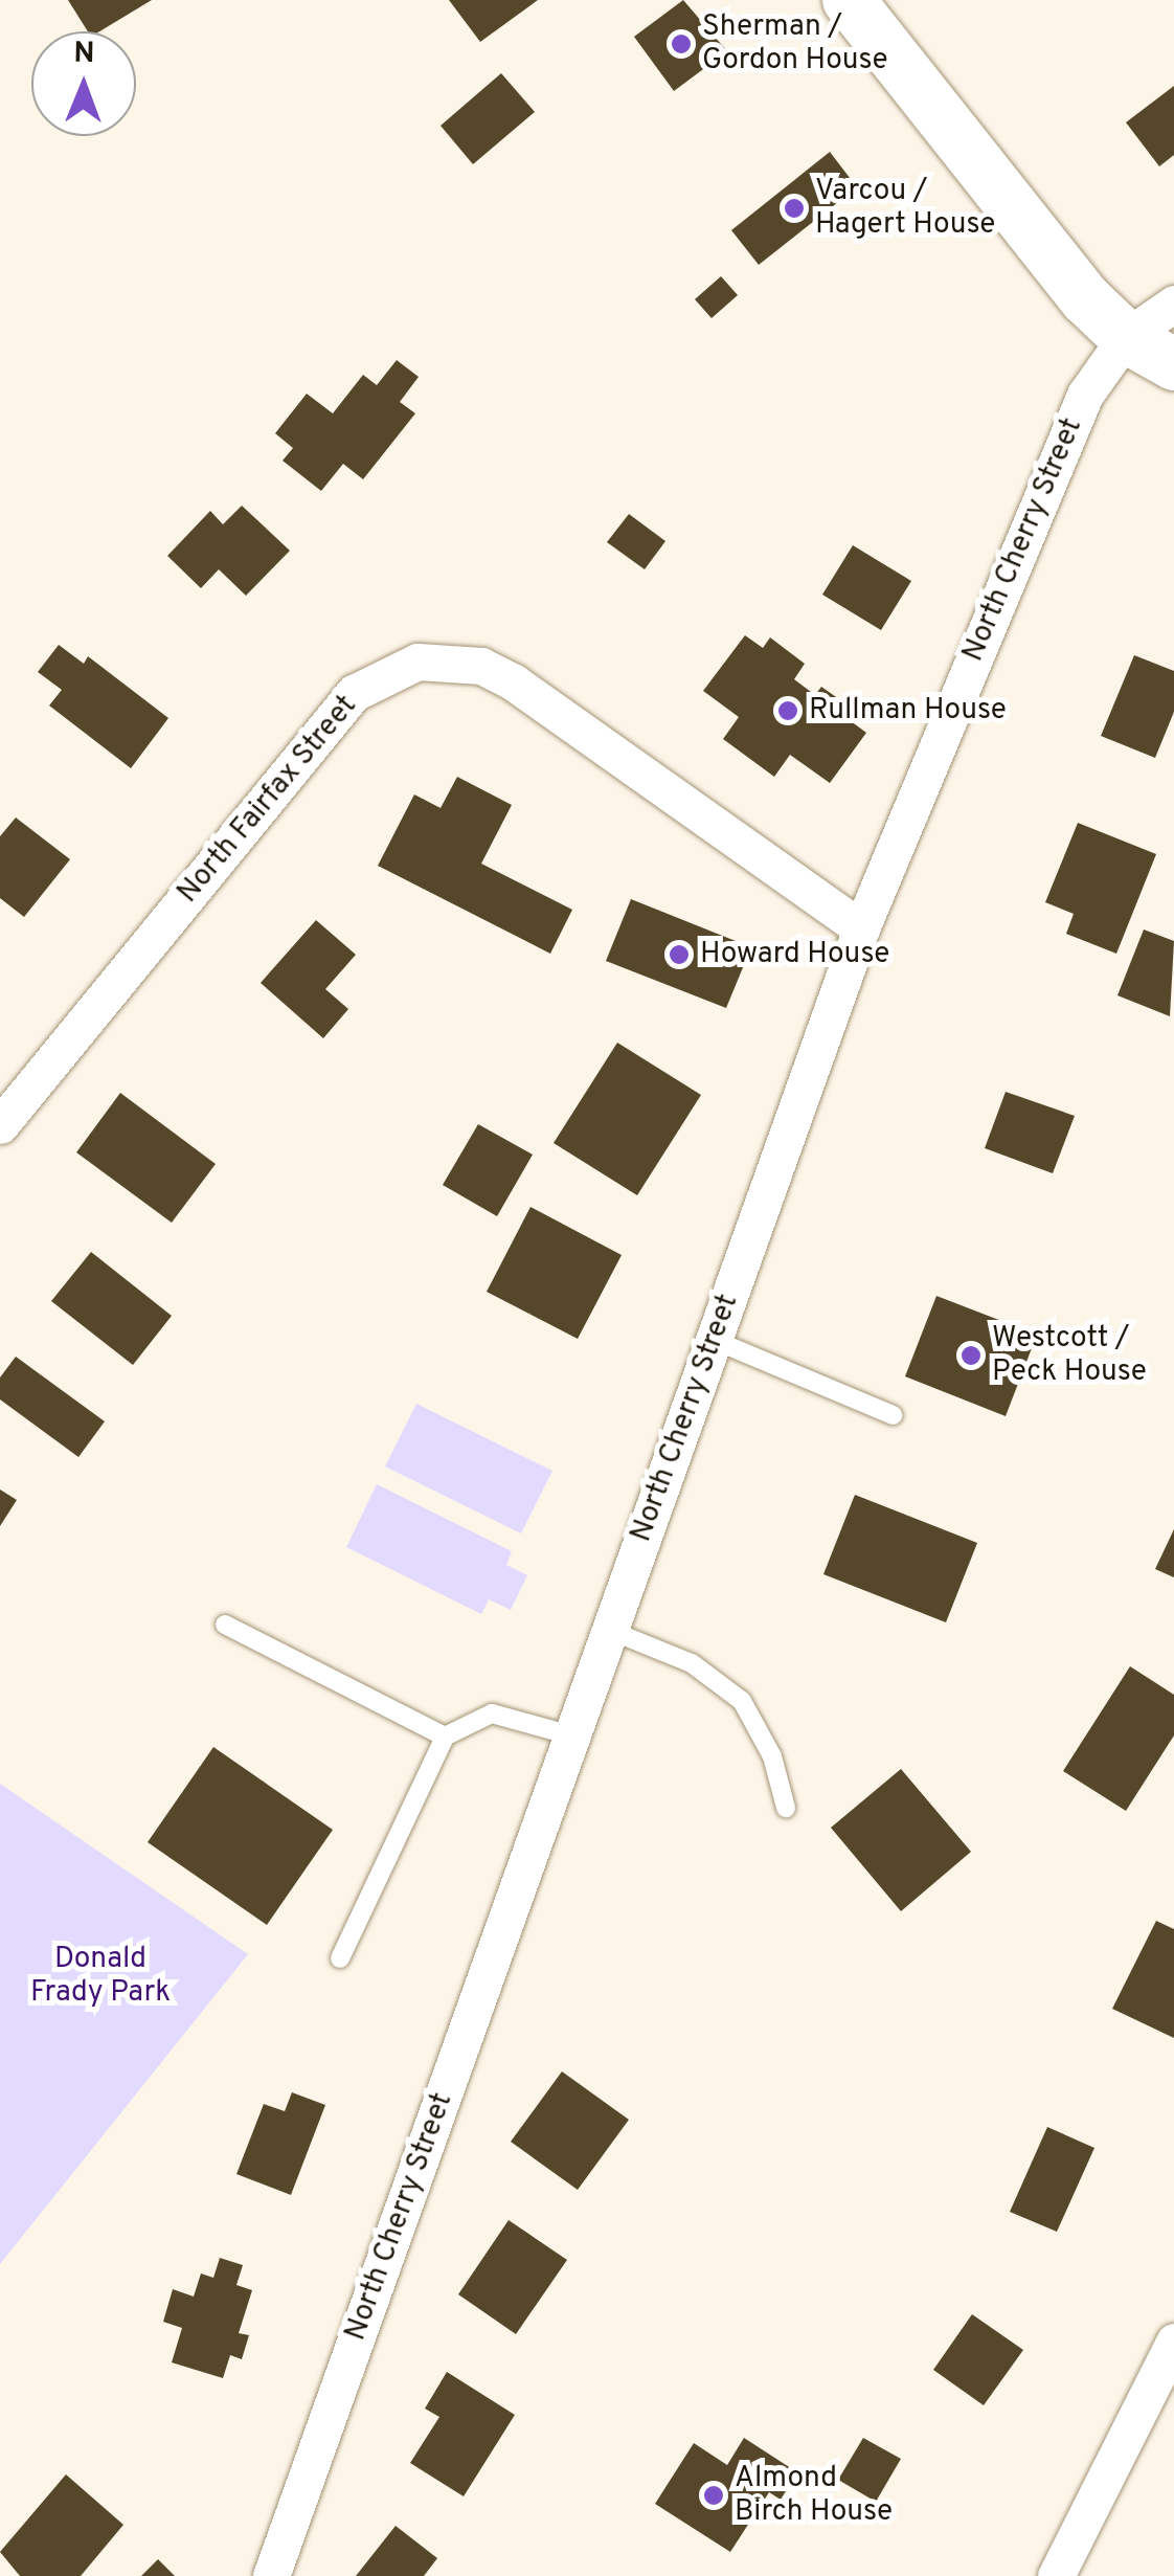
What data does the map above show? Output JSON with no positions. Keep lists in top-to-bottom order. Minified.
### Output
{"streets":{"street":["North Cherry Street","North Fairfax Street"]},"crossings":[["North Cherry Street","North Fairfax Street"]],"parks":["Donald Frady Park"],"places":["Sherman / Gordon House","Varcou / Hagert House","Rullman House","Howard House","Westcott / Peck House","Almond Birch House"],"north":"top"}
